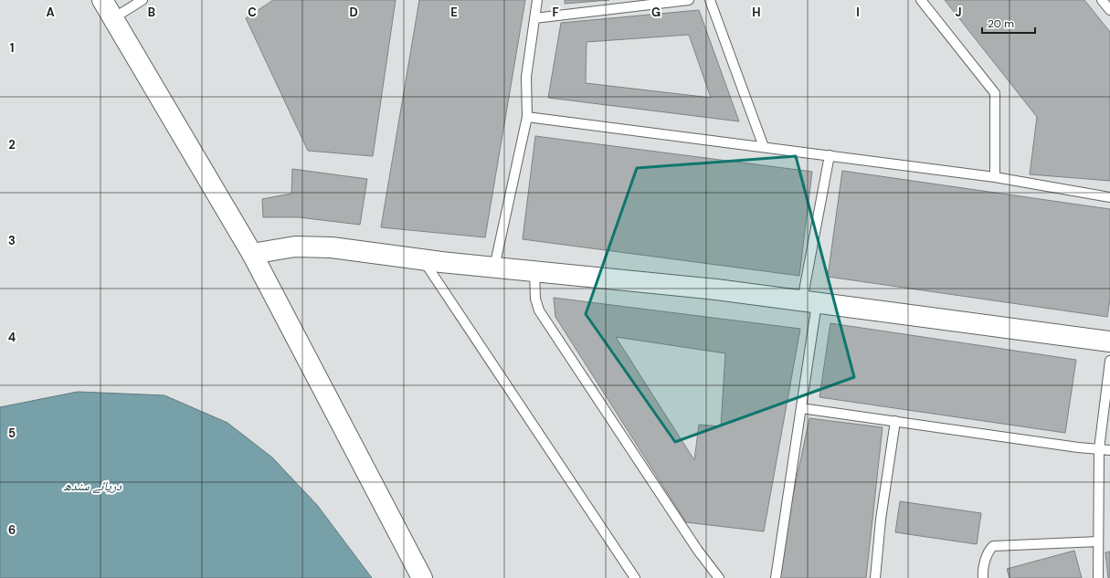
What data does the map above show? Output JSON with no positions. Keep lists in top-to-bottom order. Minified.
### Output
{"water":["دریائے سندھ"],"scale_bar":"20 m","grid":{"columns":["A","B","C","D","E","F","G","H","I","J"],"rows":["1","2","3","4","5","6"]}}
